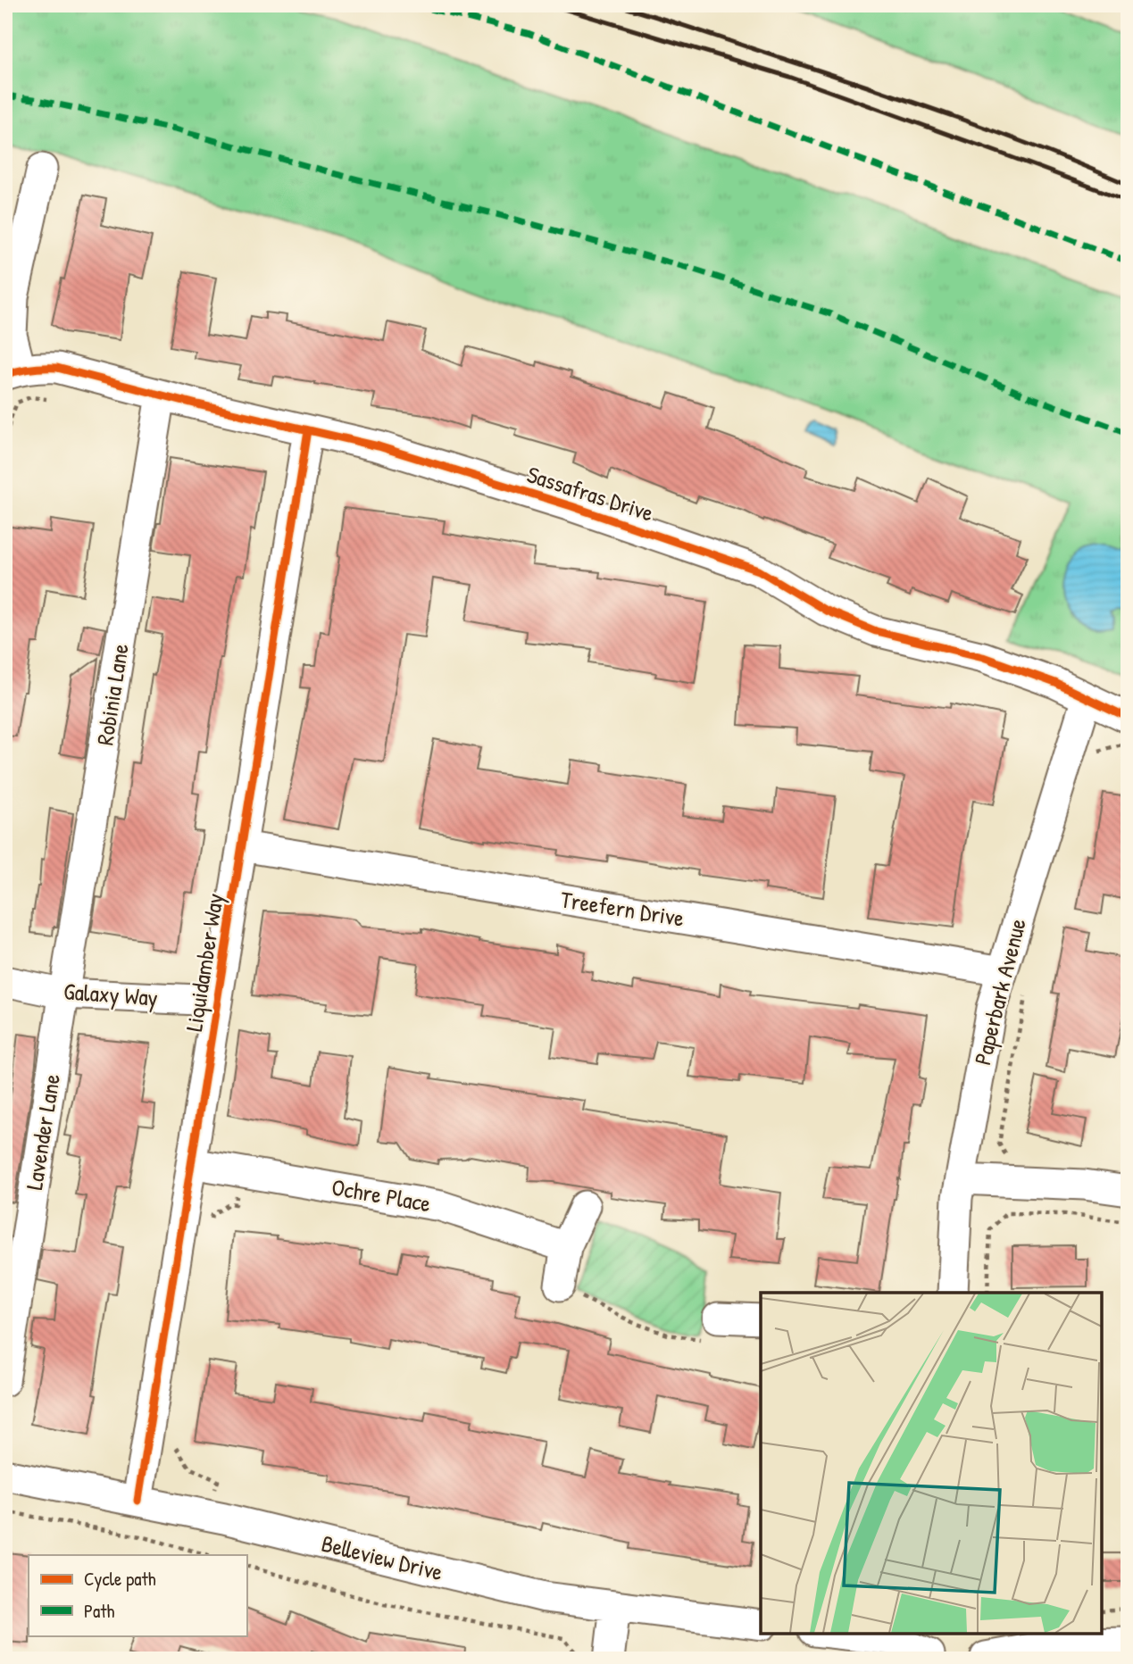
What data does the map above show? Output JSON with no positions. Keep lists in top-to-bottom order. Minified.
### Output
{"streets":{"street":["Sassafras Drive","Robinia Lane","Treefern Drive","Liquidamber Way","Paperbark Avenue","Galaxy Way","Lavender Lane","Ochre Place","Belleview Drive"]},"crossings":[["Sassafras Drive","Robinia Lane"],["Sassafras Drive","Liquidamber Way"],["Sassafras Drive","Paperbark Avenue"],["Robinia Lane","Galaxy Way"],["Robinia Lane","Lavender Lane"],["Treefern Drive","Liquidamber Way"],["Treefern Drive","Paperbark Avenue"],["Liquidamber Way","Galaxy Way"],["Liquidamber Way","Ochre Place"],["Liquidamber Way","Belleview Drive"],["Galaxy Way","Lavender Lane"]],"legend":["Cycle path","Path"]}
